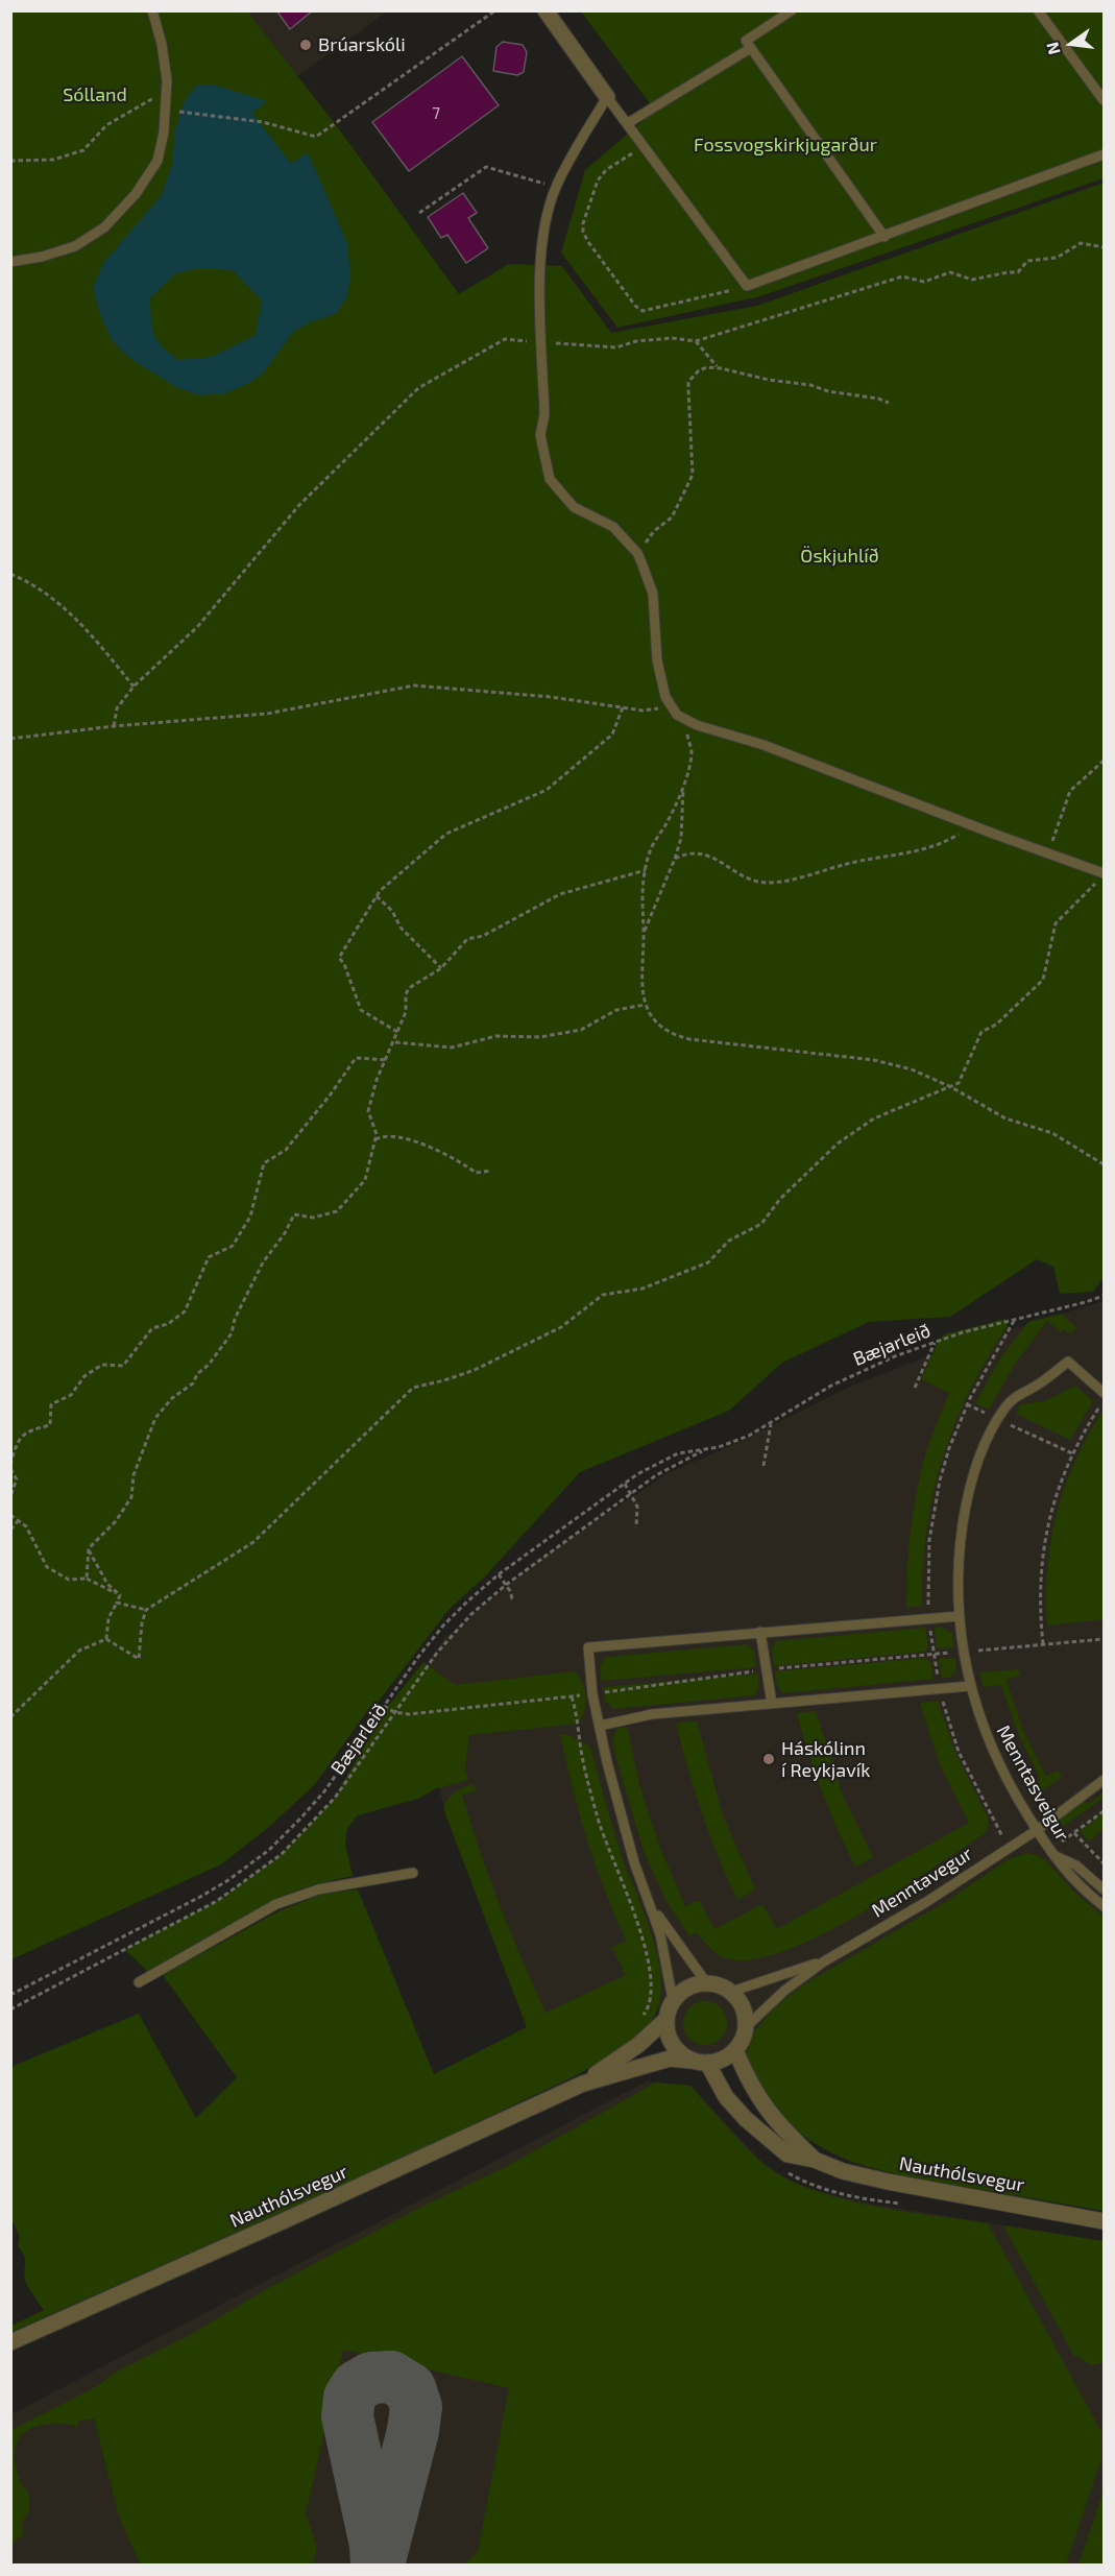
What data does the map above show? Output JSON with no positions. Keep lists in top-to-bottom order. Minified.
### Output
{"streets":{"street":["Nauthólsvegur"],"lane":["Menntasveigur","Menntavegur"],"path":["Bæjarleið"]},"crossings":[["Menntasveigur","Menntavegur"],["Menntavegur","Nauthólsvegur"]],"parks":["Sólland","Fossvogskirkjugarður","Öskjuhlíð"],"places":["Brúarskóli","Háskólinn í Reykjavík"],"house_numbers":["7"],"north":"left"}
